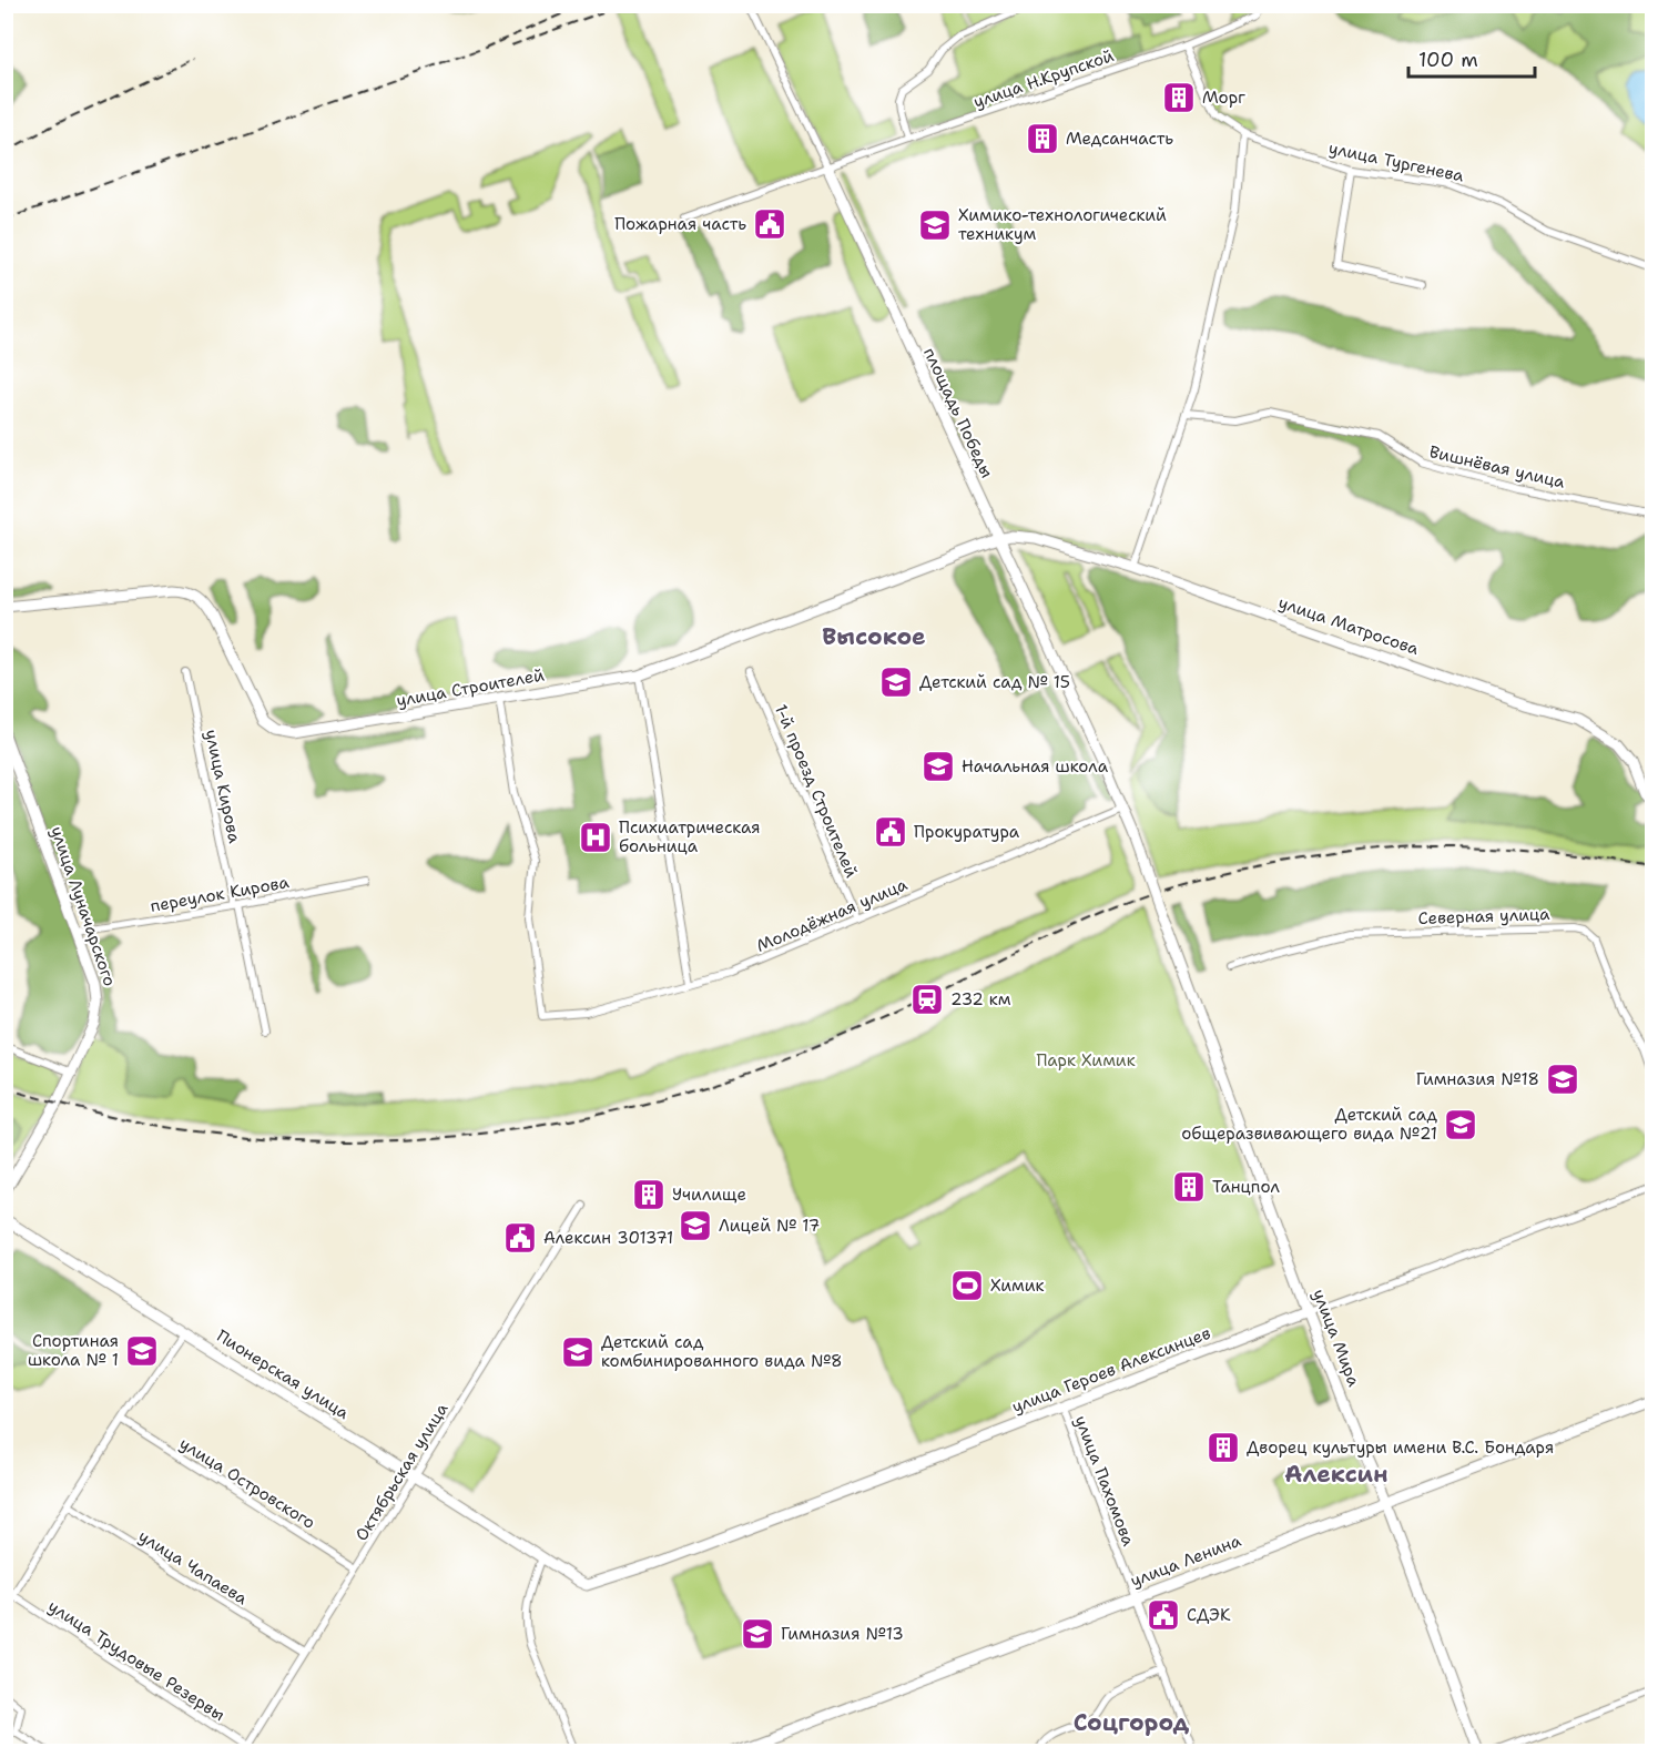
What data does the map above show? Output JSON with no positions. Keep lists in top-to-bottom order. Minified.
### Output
{"streets":{"street":["улица Н.Крупской","улица Тургенева","площадь Победы","Вишнёвая улица","улица Матросова","улица Строителей","улица Кирова","1-й проезд Строителей","переулок Кирова","улица Луначарского","Молодёжная улица","Северная улица","улица Мира","улица Героев Алексинцев","Пионерская улица","Октябрьская улица","улица Пахомова","улица Островского","улица Ленина","улица Чапаева","улица Трудовые Резервы"]},"crossings":[["улица Н.Крупской","улица Тургенева"],["улица Н.Крупской","площадь Победы"],["площадь Победы","улица Матросова"],["площадь Победы","улица Строителей"],["площадь Победы","Молодёжная улица"],["площадь Победы","улица Мира"],["улица Матросова","улица Строителей"],["улица Строителей","Молодёжная улица"],["улица Кирова","переулок Кирова"],["1-й проезд Строителей","Молодёжная улица"],["переулок Кирова","улица Луначарского"],["улица Мира","улица Героев Алексинцев"],["улица Мира","улица Ленина"],["улица Героев Алексинцев","Пионерская улица"],["улица Героев Алексинцев","улица Пахомова"],["Пионерская улица","Октябрьская улица"],["Октябрьская улица","улица Островского"],["Октябрьская улица","улица Чапаева"],["Октябрьская улица","улица Трудовые Резервы"],["улица Пахомова","улица Ленина"]],"districts":["Высокое","Алексин","Соцгород"],"parks":["Парк Химик"],"places":{"building":["Морг","Медсанчасть","Танцпол","Училище","Дворец культуры имени В.С. Бондаря"],"public building":["Пожарная часть","Прокуратура","Алексин 301371","СДЭК"],"school or university":["Химико-технологический техникум","Детский сад № 15","Начальная школа","Гимназия №18","Детский сад общеразвивающего вида №21","Лицей № 17","Спортиная школа № 1","Детский сад комбинированного вида №8","Гимназия №13"],"hospital":["Психиатрическая больница"],"station":["232 км"],"sports":["Химик"]},"scale_bar":"100 m"}
